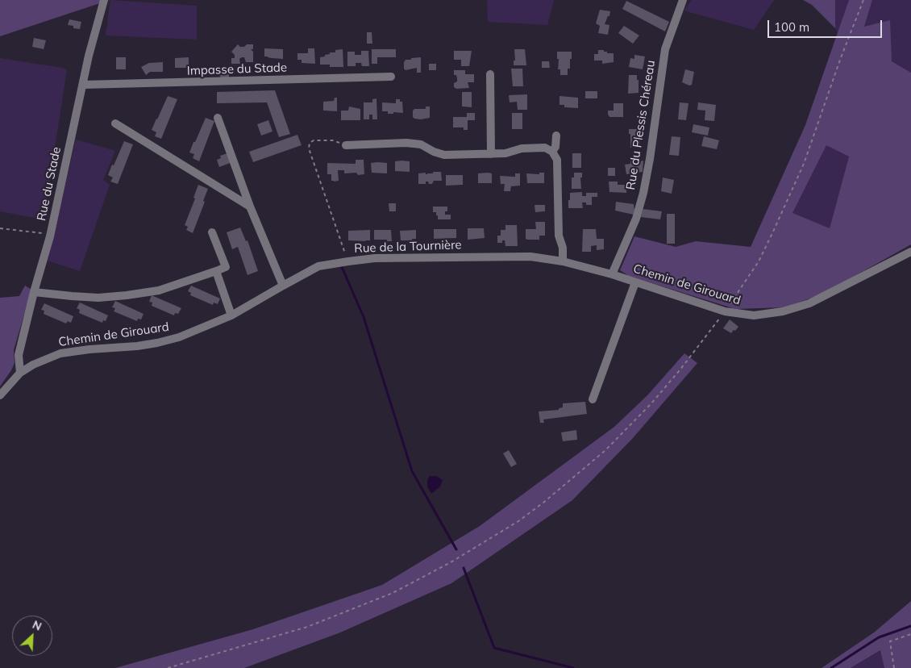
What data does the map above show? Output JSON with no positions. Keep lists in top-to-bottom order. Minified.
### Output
{"streets":{"street":["Impasse du Stade","Rue du Plessis Chéreau","Rue du Stade","Rue de la Tournière","Chemin de Girouard"]},"crossings":[["Impasse du Stade","Rue du Stade"],["Rue du Plessis Chéreau","Rue de la Tournière"],["Rue du Plessis Chéreau","Chemin de Girouard"],["Rue du Stade","Chemin de Girouard"],["Rue de la Tournière","Chemin de Girouard"]],"scale_bar":"100 m","north":"top right"}
